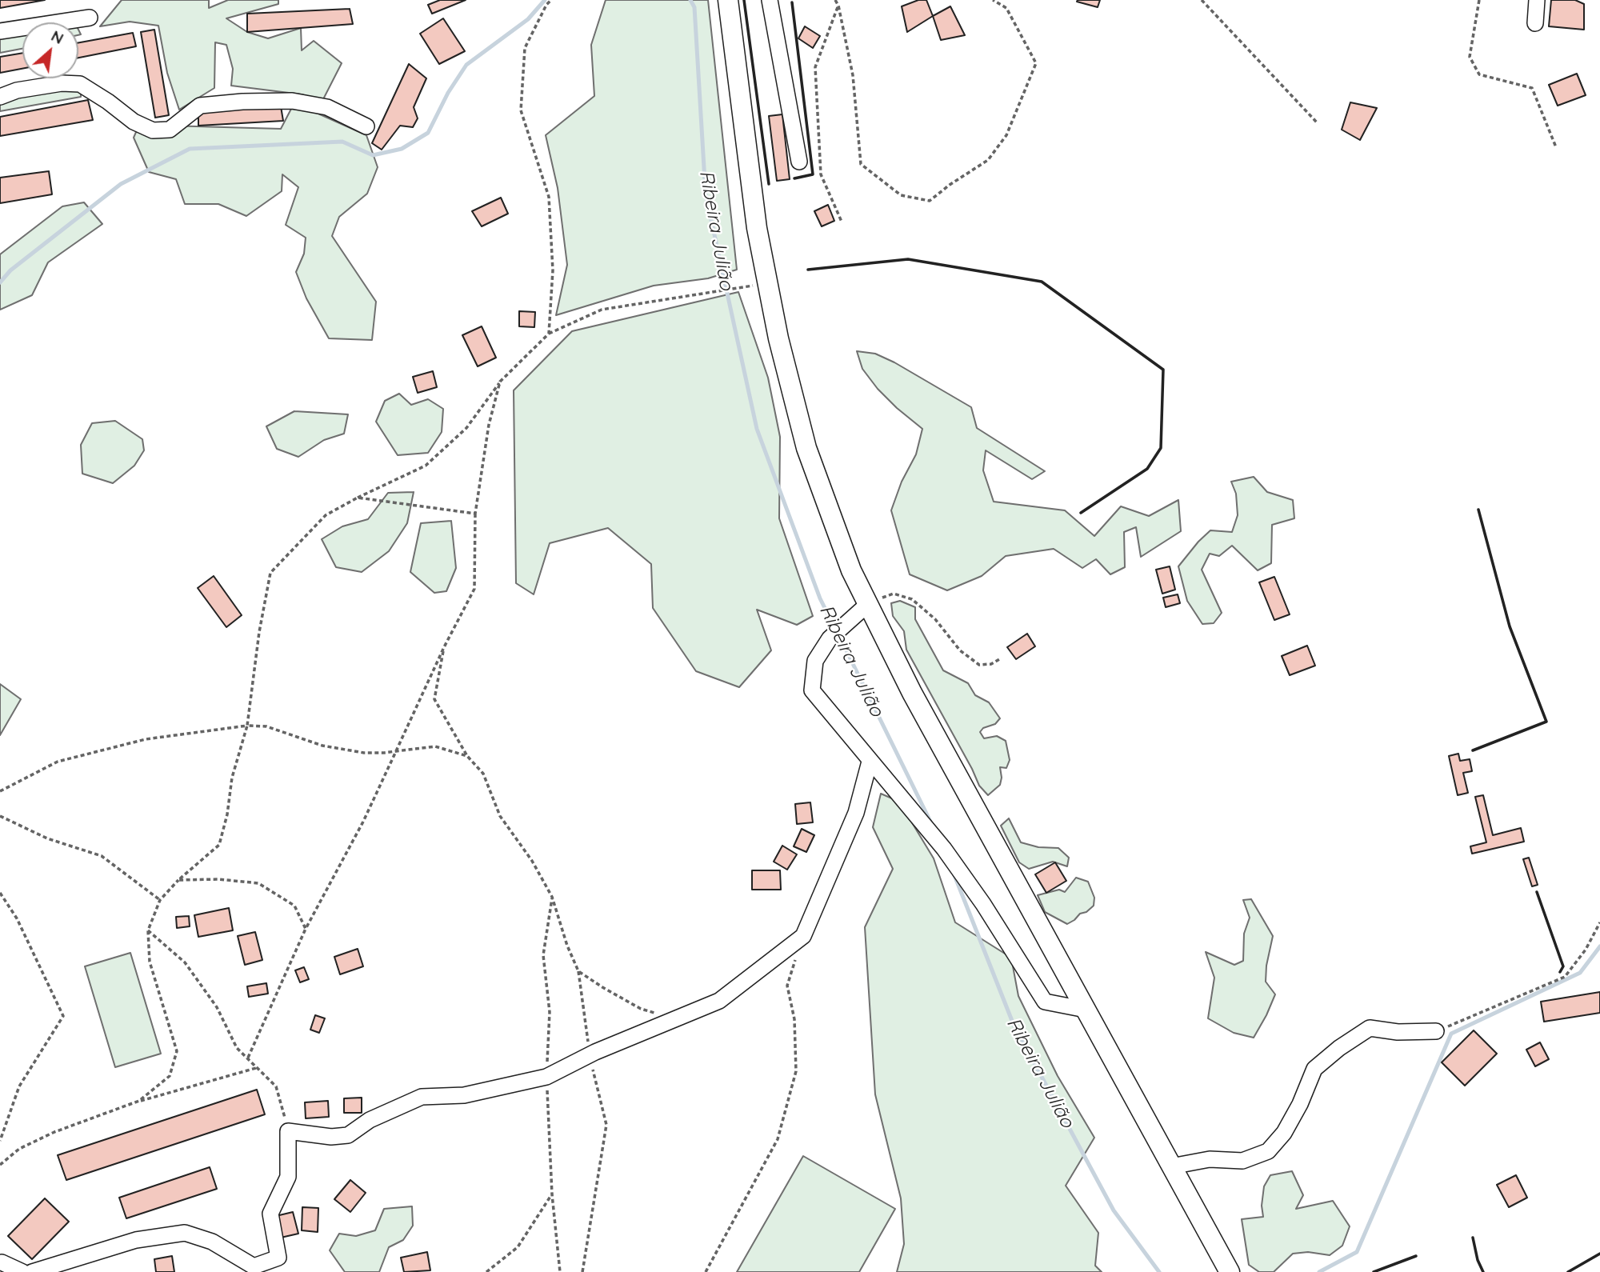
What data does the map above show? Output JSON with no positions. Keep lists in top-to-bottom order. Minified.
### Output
{"water":["Ribeira Julião"],"north":"top right"}
